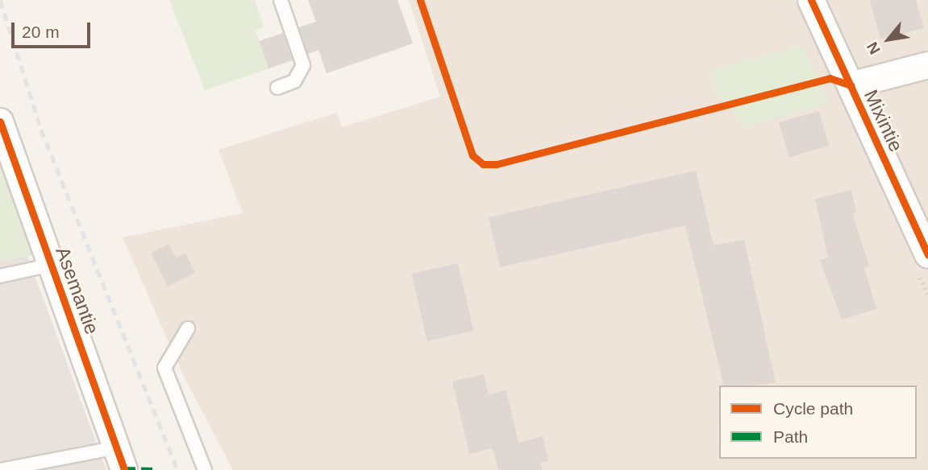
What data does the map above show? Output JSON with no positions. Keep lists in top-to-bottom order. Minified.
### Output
{"streets":{"street":["Mixintie","Asemantie"]},"legend":["Cycle path","Path"],"scale_bar":"20 m","north":"bottom left"}
